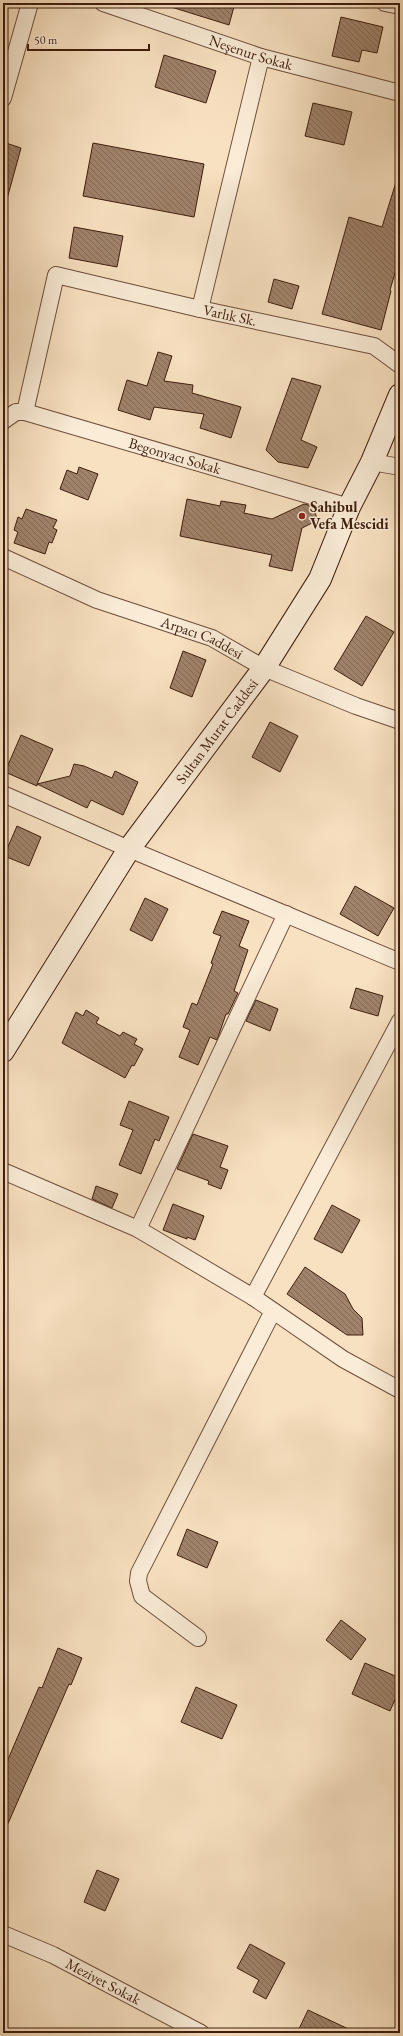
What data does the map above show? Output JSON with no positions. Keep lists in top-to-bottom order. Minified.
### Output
{"streets":{"main road":["Sultan Murat Caddesi"],"street":["Neşenur Sokak","Varlık Sk.","Begonyacı Sokak","Arpacı Caddesi","Meziyet Sokak"]},"crossings":[["Varlık Sk.","Begonyacı Sokak"],["Begonyacı Sokak","Sultan Murat Caddesi"],["Arpacı Caddesi","Sultan Murat Caddesi"]],"places":["Sahibul Vefa Mescidi"],"scale_bar":"50 m"}
